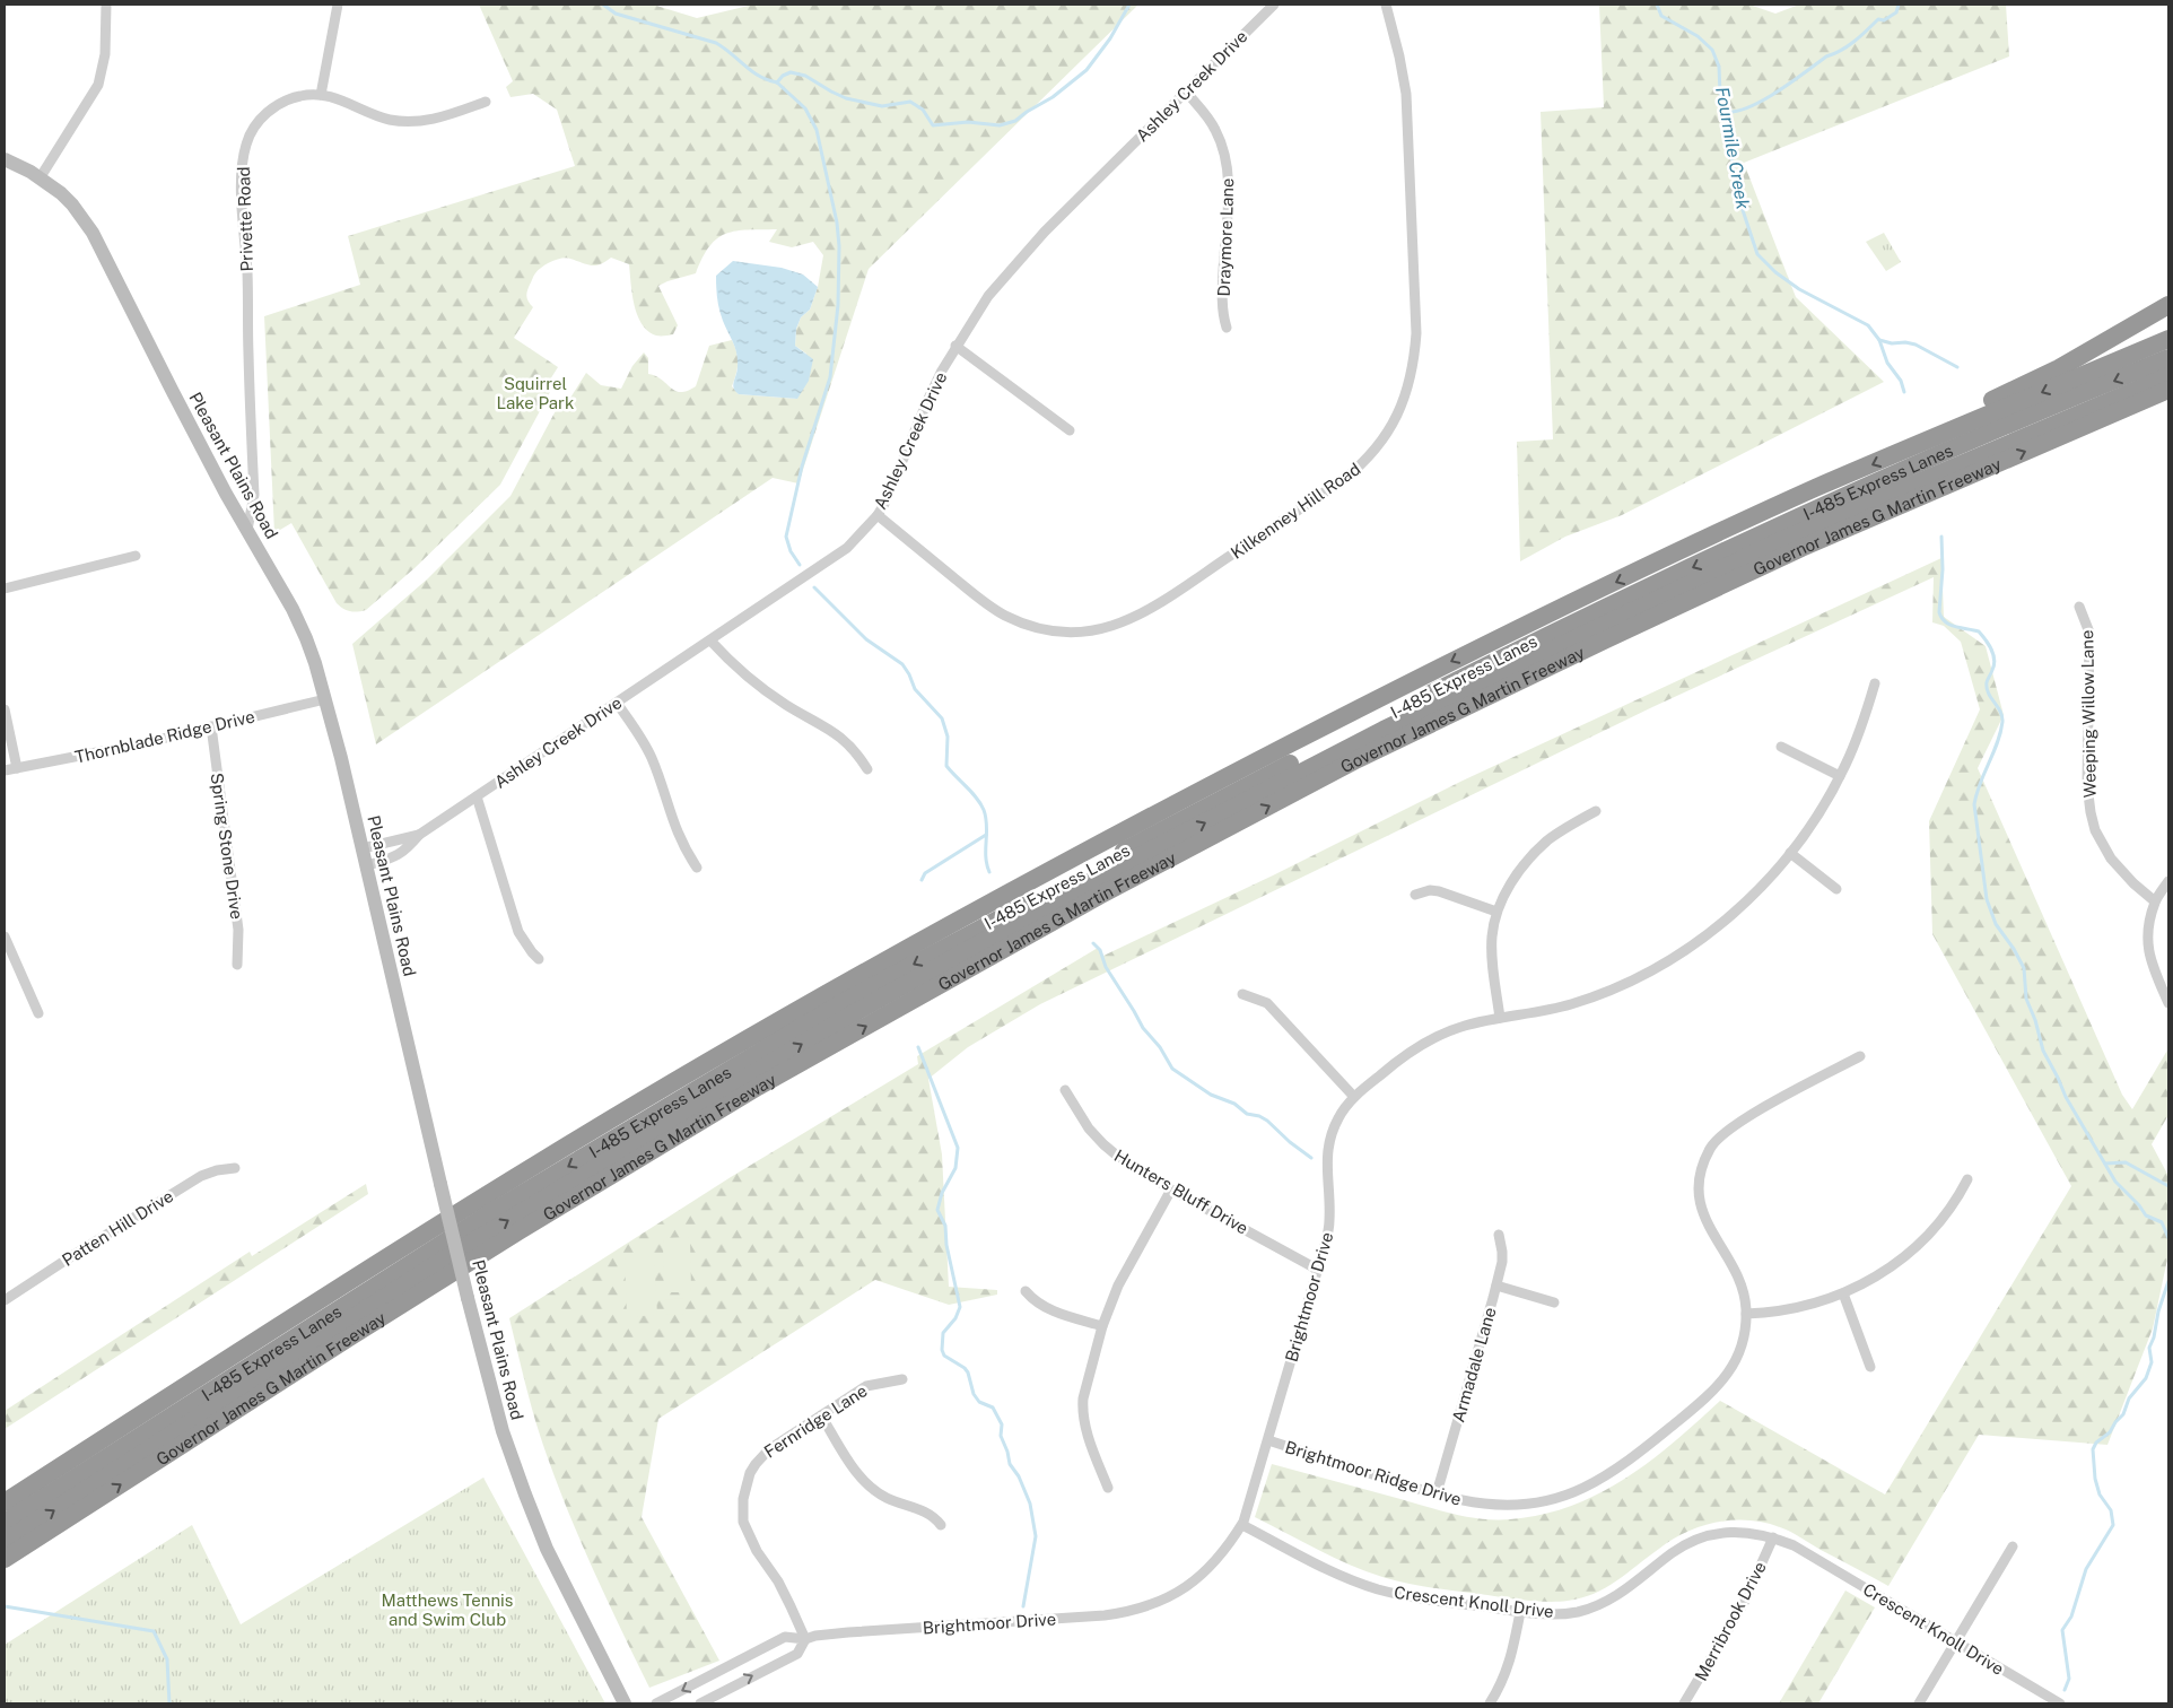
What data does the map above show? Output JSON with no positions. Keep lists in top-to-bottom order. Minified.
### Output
{"streets":{"highway":["I-485 Express Lanes","Governor James G Martin Freeway"],"street":["Ashley Creek Drive","Privette Road","Draymore Lane","Pleasant Plains Road","Kilkenney Hill Road","Weeping Willow Lane","Thornblade Ridge Drive","Spring Stone Drive","Hunters Bluff Drive","Patten Hill Drive","Brightmoor Drive","Armadale Lane","Fernridge Lane","Brightmoor Ridge Drive","Crescent Knoll Drive","Merribrook Drive"]},"crossings":[["Ashley Creek Drive","Draymore Lane"],["Ashley Creek Drive","Pleasant Plains Road"],["Ashley Creek Drive","Kilkenney Hill Road"],["Privette Road","Pleasant Plains Road"],["Pleasant Plains Road","Thornblade Ridge Drive"],["Thornblade Ridge Drive","Spring Stone Drive"],["Hunters Bluff Drive","Brightmoor Drive"],["Brightmoor Drive","Fernridge Lane"],["Brightmoor Drive","Brightmoor Ridge Drive"],["Brightmoor Drive","Crescent Knoll Drive"],["Armadale Lane","Brightmoor Ridge Drive"],["Crescent Knoll Drive","Merribrook Drive"]],"water":["Fourmile Creek"],"parks":["Squirrel Lake Park","Matthews Tennis and Swim Club"]}
